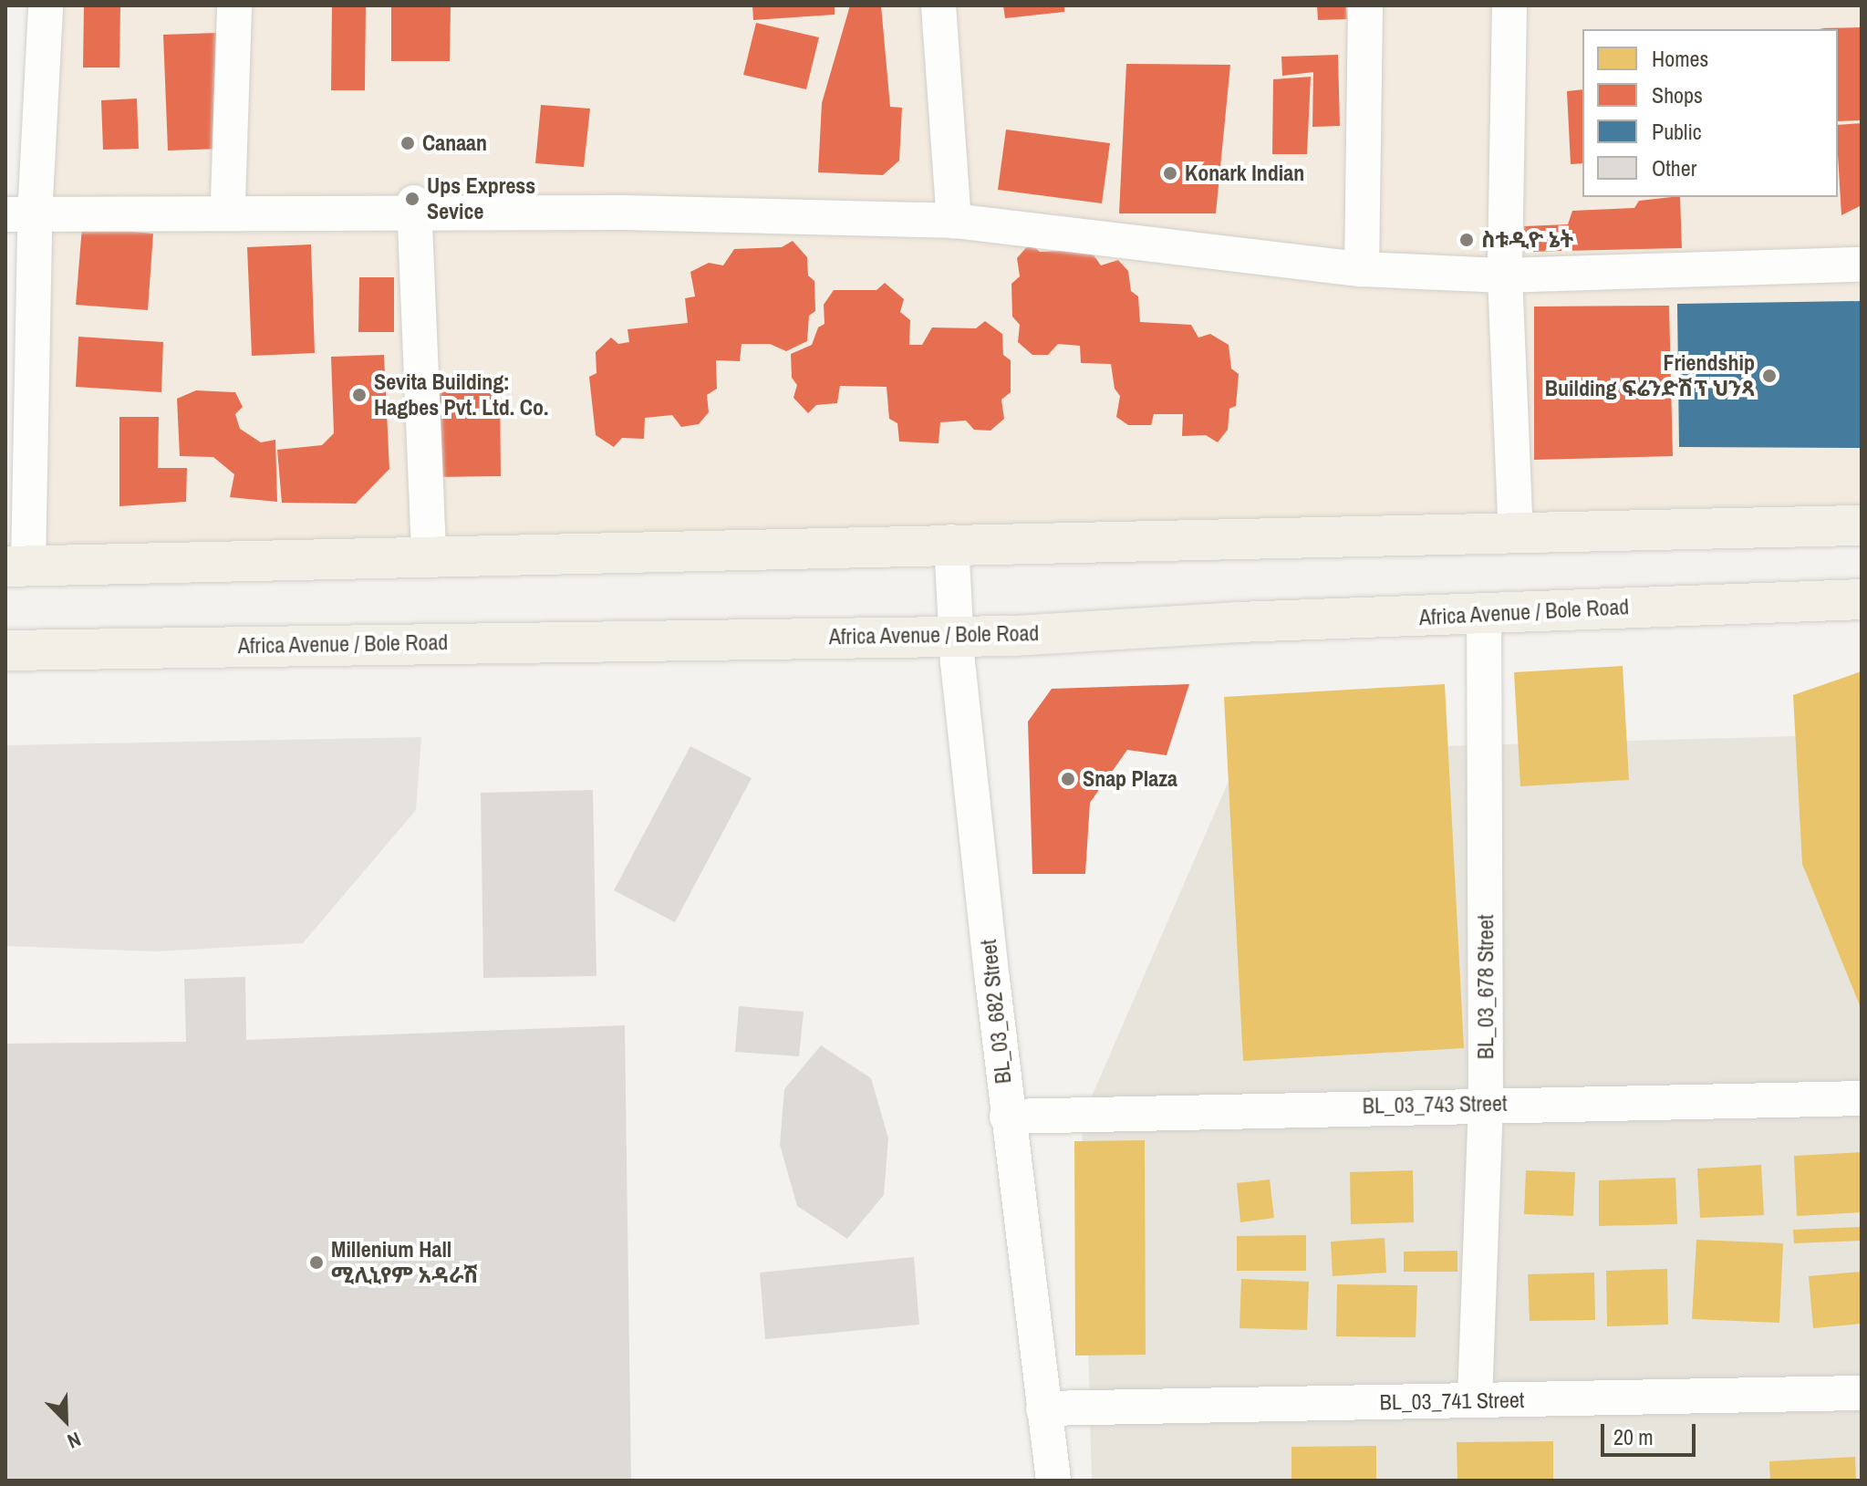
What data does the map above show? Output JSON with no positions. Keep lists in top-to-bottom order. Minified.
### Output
{"streets":{"main road":["Africa Avenue / Bole Road"],"street":["BL_03_678 Street","BL_03_682 Street","BL_03_743 Street","BL_03_741 Street"]},"crossings":[["Africa Avenue / Bole Road","BL_03_678 Street"],["Africa Avenue / Bole Road","BL_03_682 Street"],["BL_03_678 Street","BL_03_743 Street"],["BL_03_678 Street","BL_03_741 Street"],["BL_03_682 Street","BL_03_743 Street"],["BL_03_682 Street","BL_03_741 Street"]],"places":["Canaan","Konark Indian","Ups Express Sevice","ስቱዲዮ ኔት","Friendship Building ፍሬንድሽፕ ህንጻ","Sevita Building: Hagbes Pvt. Ltd. Co.","Snap Plaza","Millenium Hall ሚሊኒየም አዳራሽ"],"legend":["Homes","Shops","Public","Other"],"scale_bar":"20 m","north":"bottom right"}
